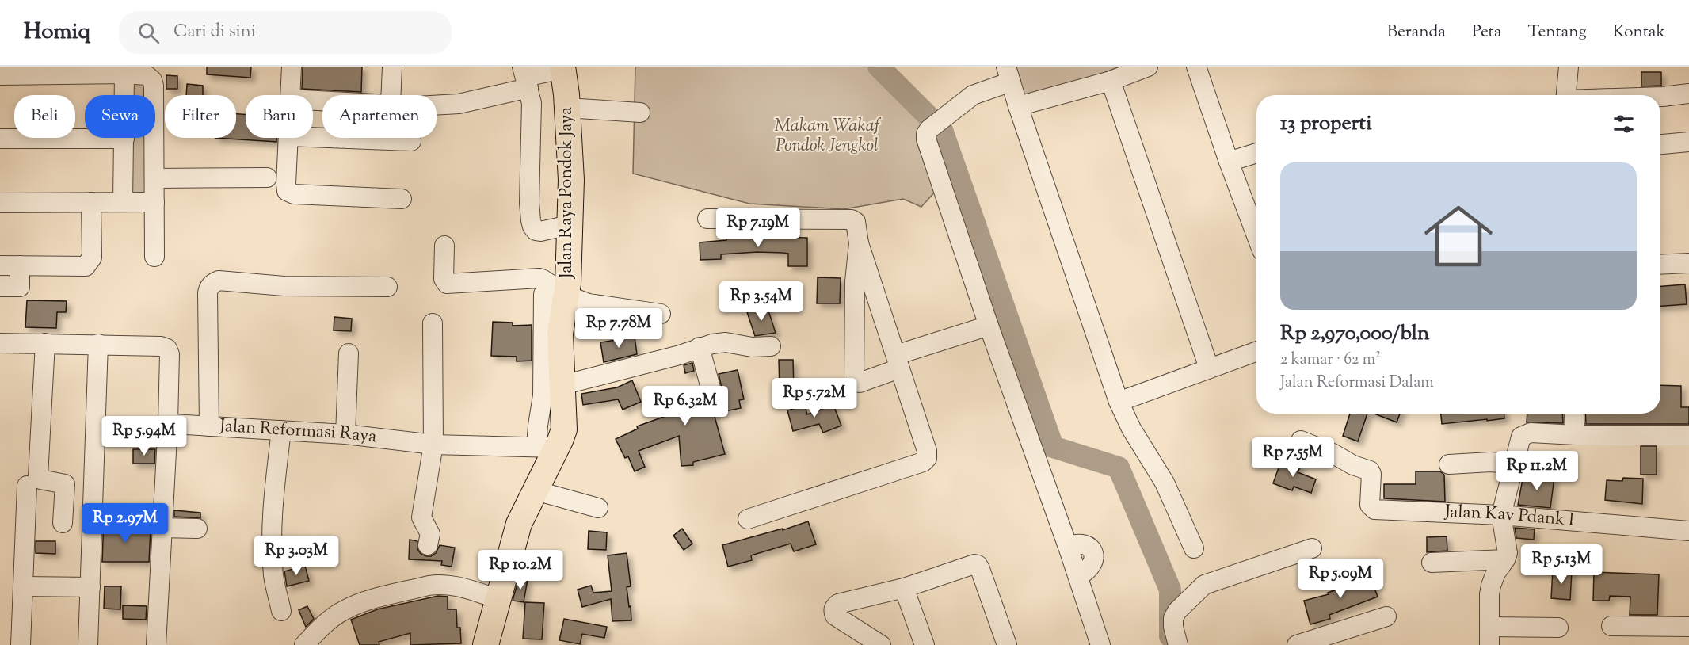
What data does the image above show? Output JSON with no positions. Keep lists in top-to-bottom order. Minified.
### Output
{"streets":{"main road":["Jalan Raya Pondok Jaya"],"street":["Jalan Reformasi Raya","Jalan Kav Pdank I"]},"crossings":[["Jalan Raya Pondok Jaya","Jalan Reformasi Raya"]],"parks":["Makam Wakaf Pondok Jengkol"],"page":{"header":"Homiq","search":"Cari di sini","nav":["Beranda","Peta","Tentang","Kontak"],"chip":["Beli","Sewa","Filter","Baru","Apartemen"],"heading":"13 properti","list":[{"name":"Rp 2,970,000/bln","note":"2 kamar · 62 m² · Jalan Reformasi Dalam"}],"price":["Rp 7.19M","Rp 3.54M","Rp 7.78M","Rp 5.72M","Rp 6.32M","Rp 5.94M","Rp 7.55M","Rp 11.2M","Rp 2.97M","Rp 3.03M","Rp 5.13M","Rp 10.2M","Rp 5.09M"]}}
